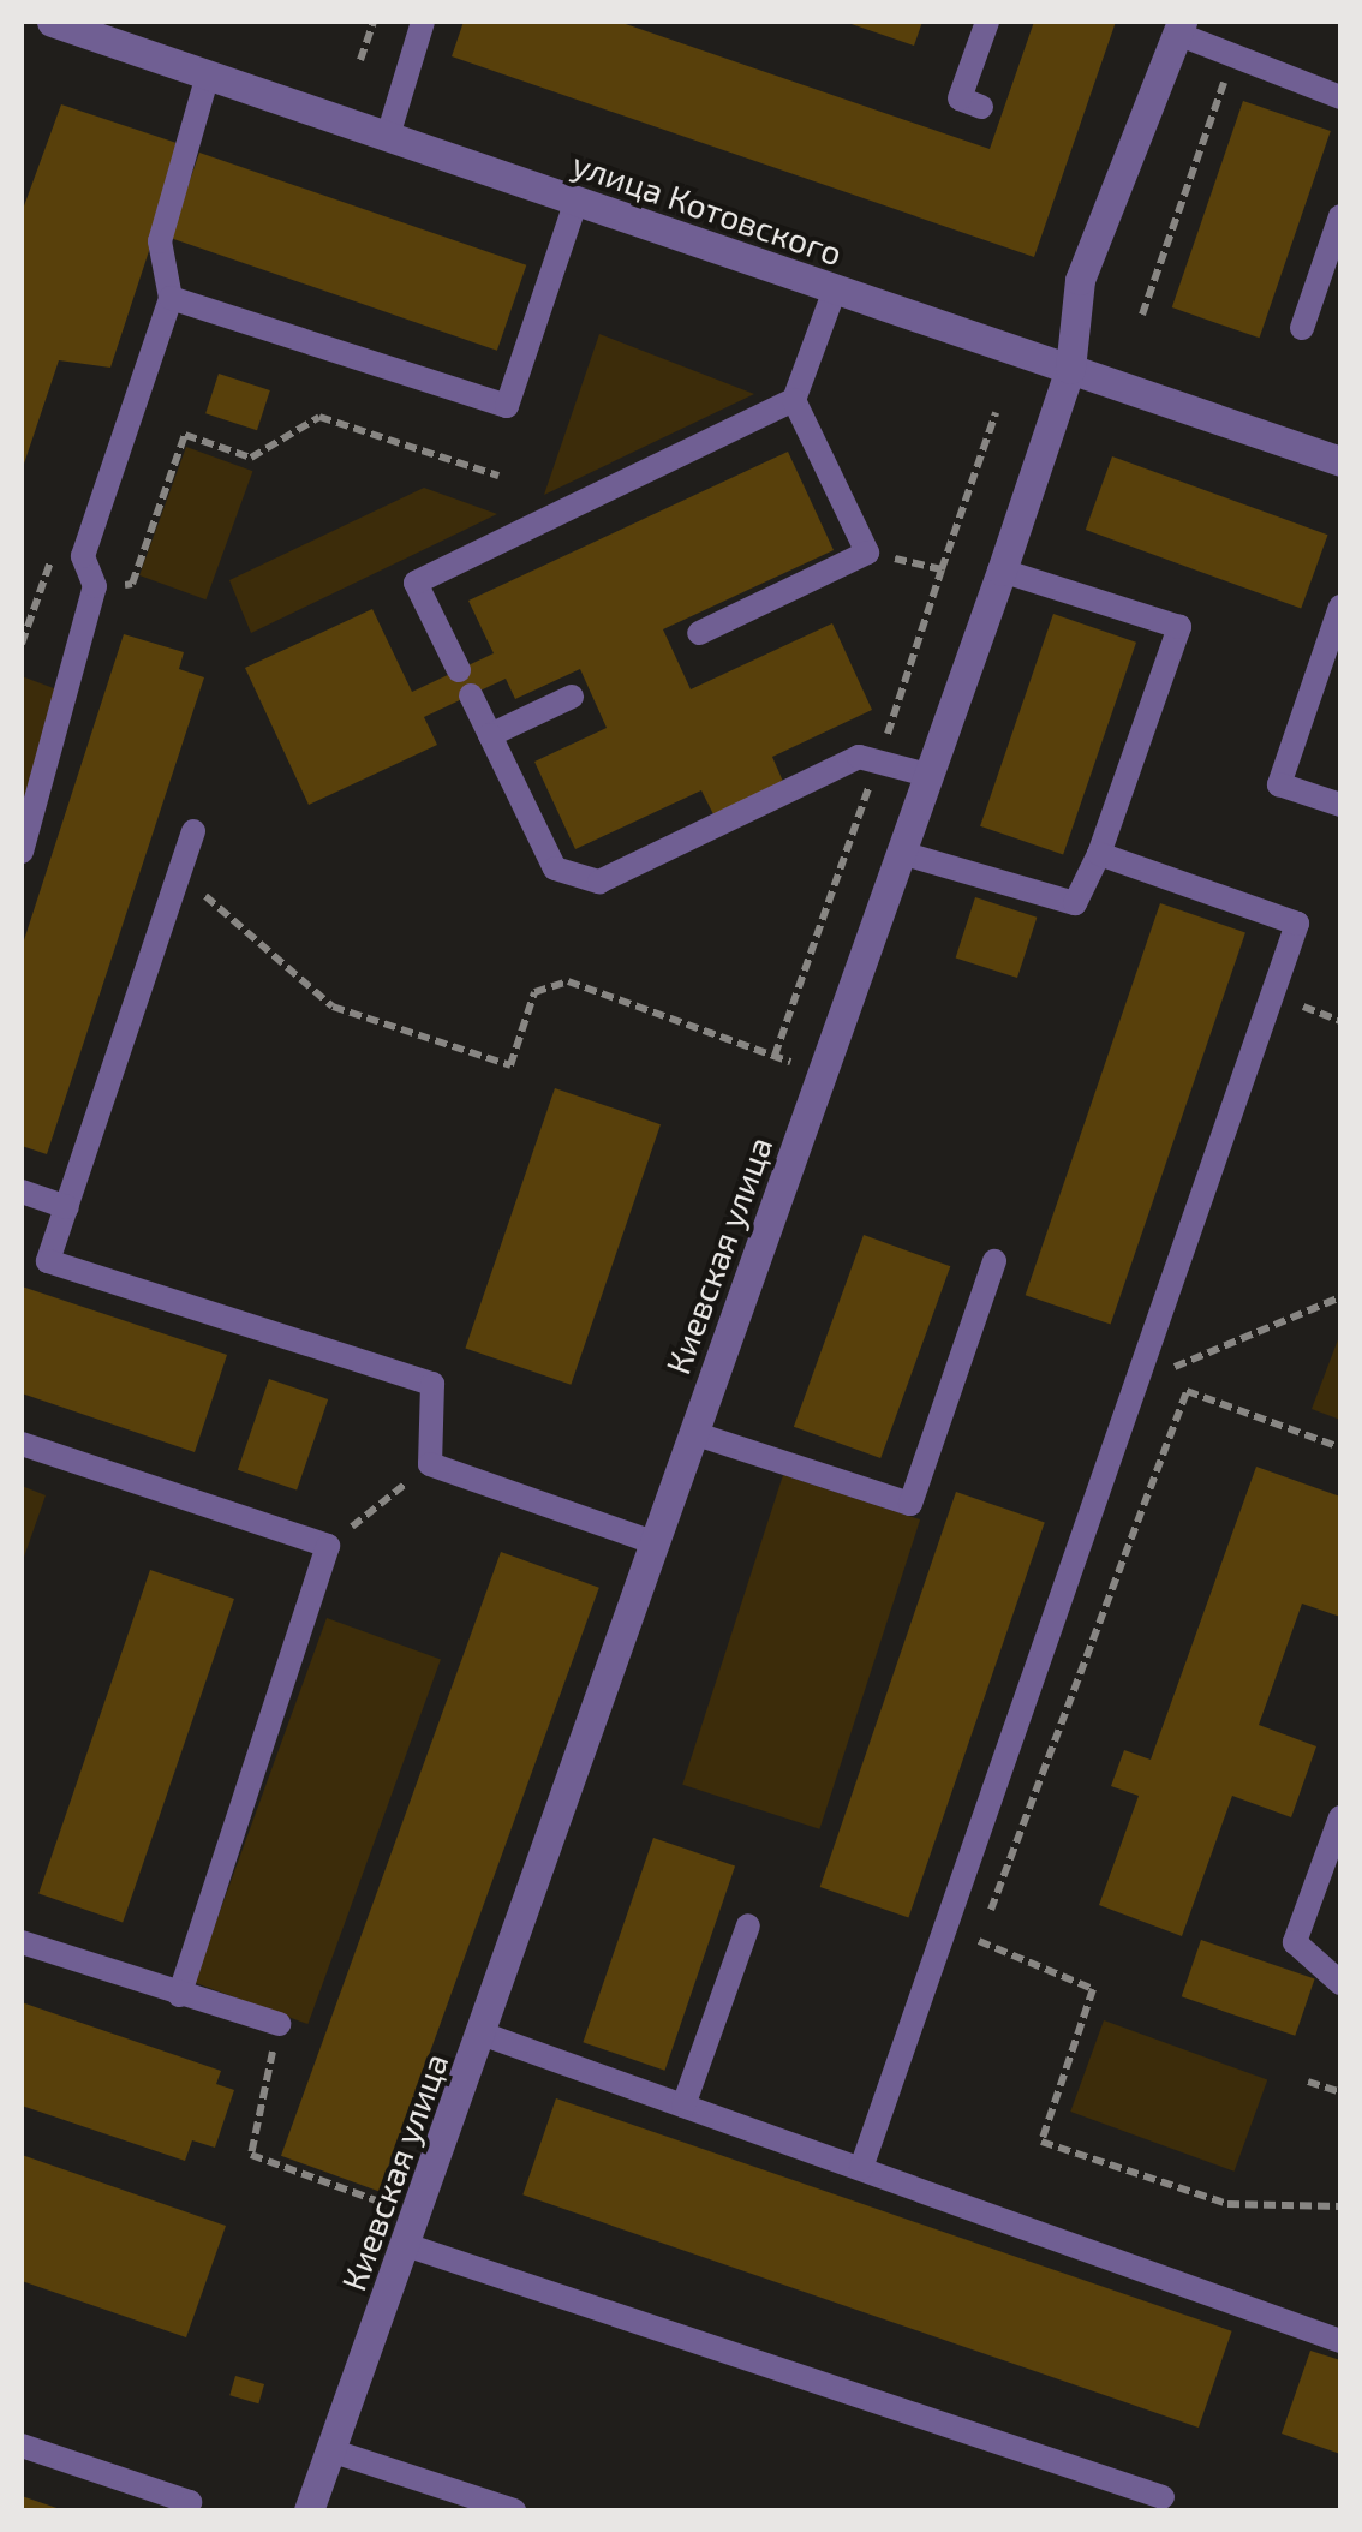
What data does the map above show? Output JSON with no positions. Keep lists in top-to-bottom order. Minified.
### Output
{"streets":{"street":["улица Котовского","Киевская улица"]},"crossings":[["улица Котовского","Киевская улица"]]}
